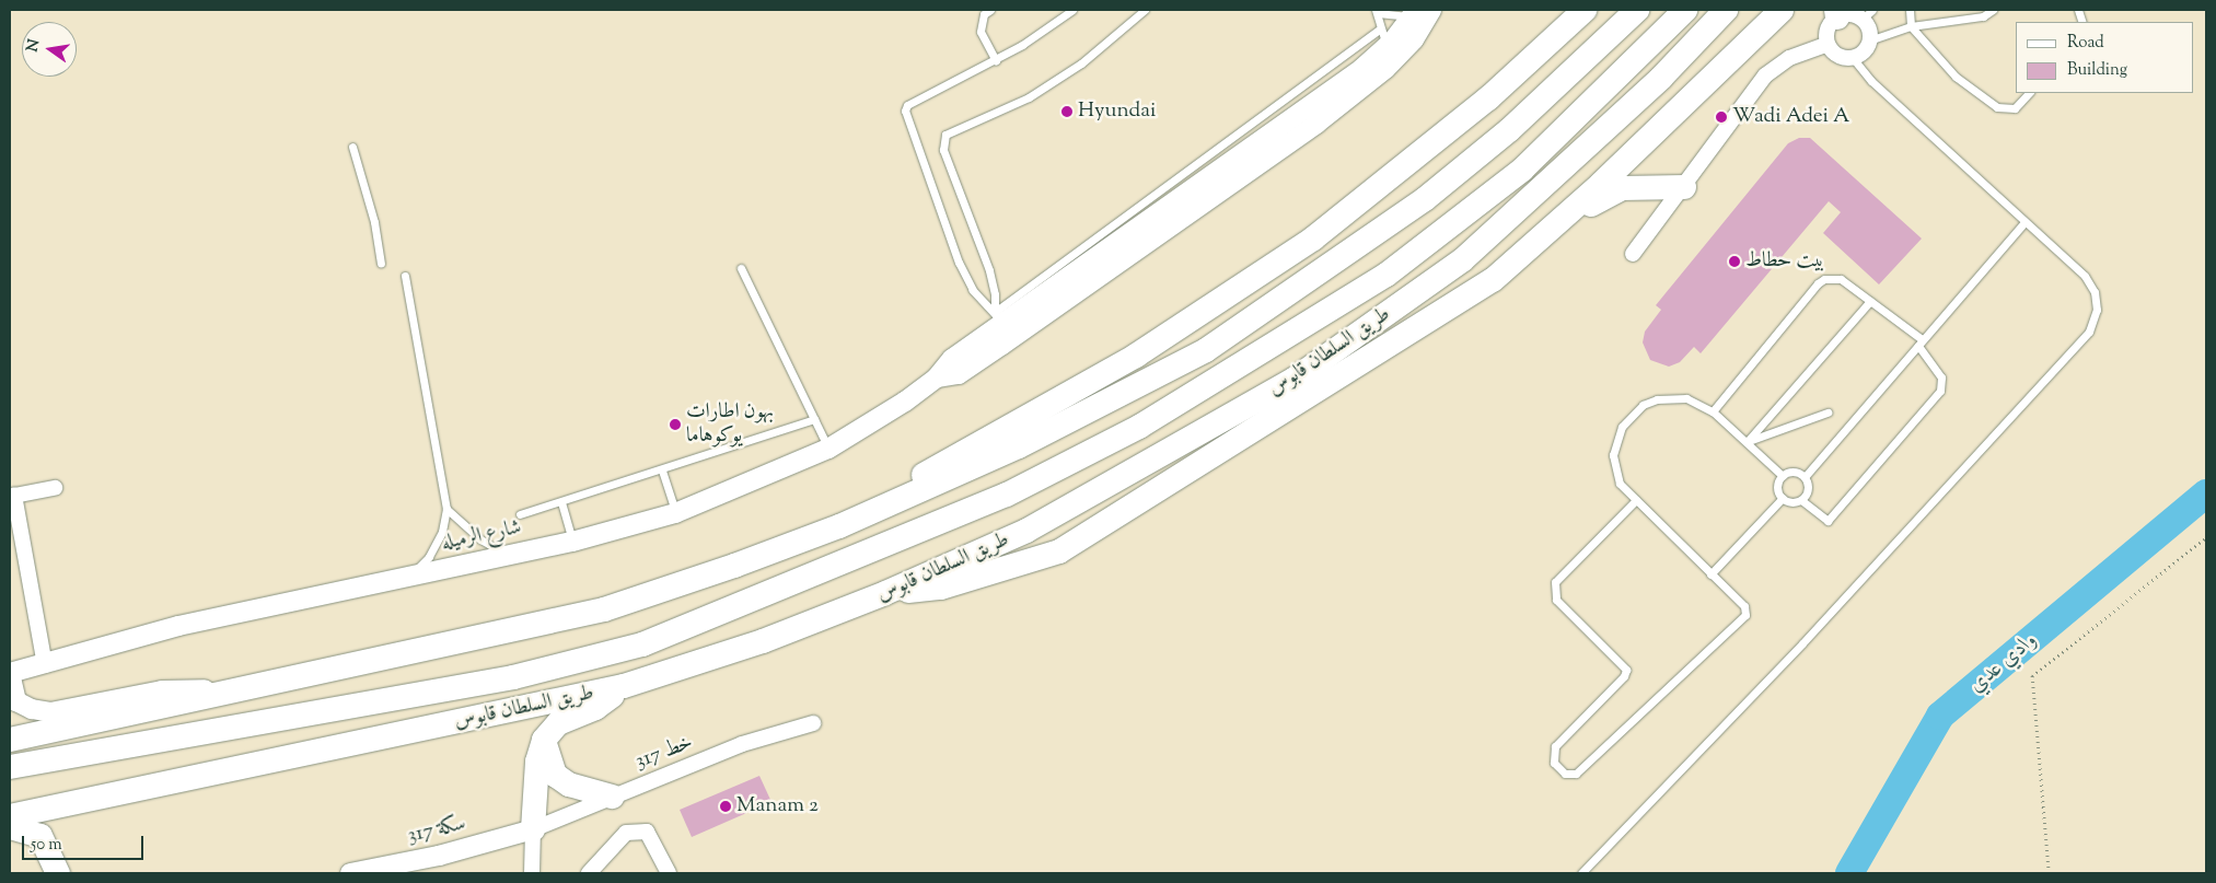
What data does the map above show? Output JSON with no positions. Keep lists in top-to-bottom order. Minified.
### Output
{"streets":{"highway":["طريق السلطان قابوس"],"street":["شارع الرميله","خط 317","سكة 317"]},"crossings":[["خط 317","سكة 317"]],"water":["وادي عدي"],"places":["Hyundai","Wadi Adei A","بيت حطاط","بهون اطارات يوكوهاما","Manam 2"],"legend":["Road","Building"],"scale_bar":"50 m","north":"left"}
